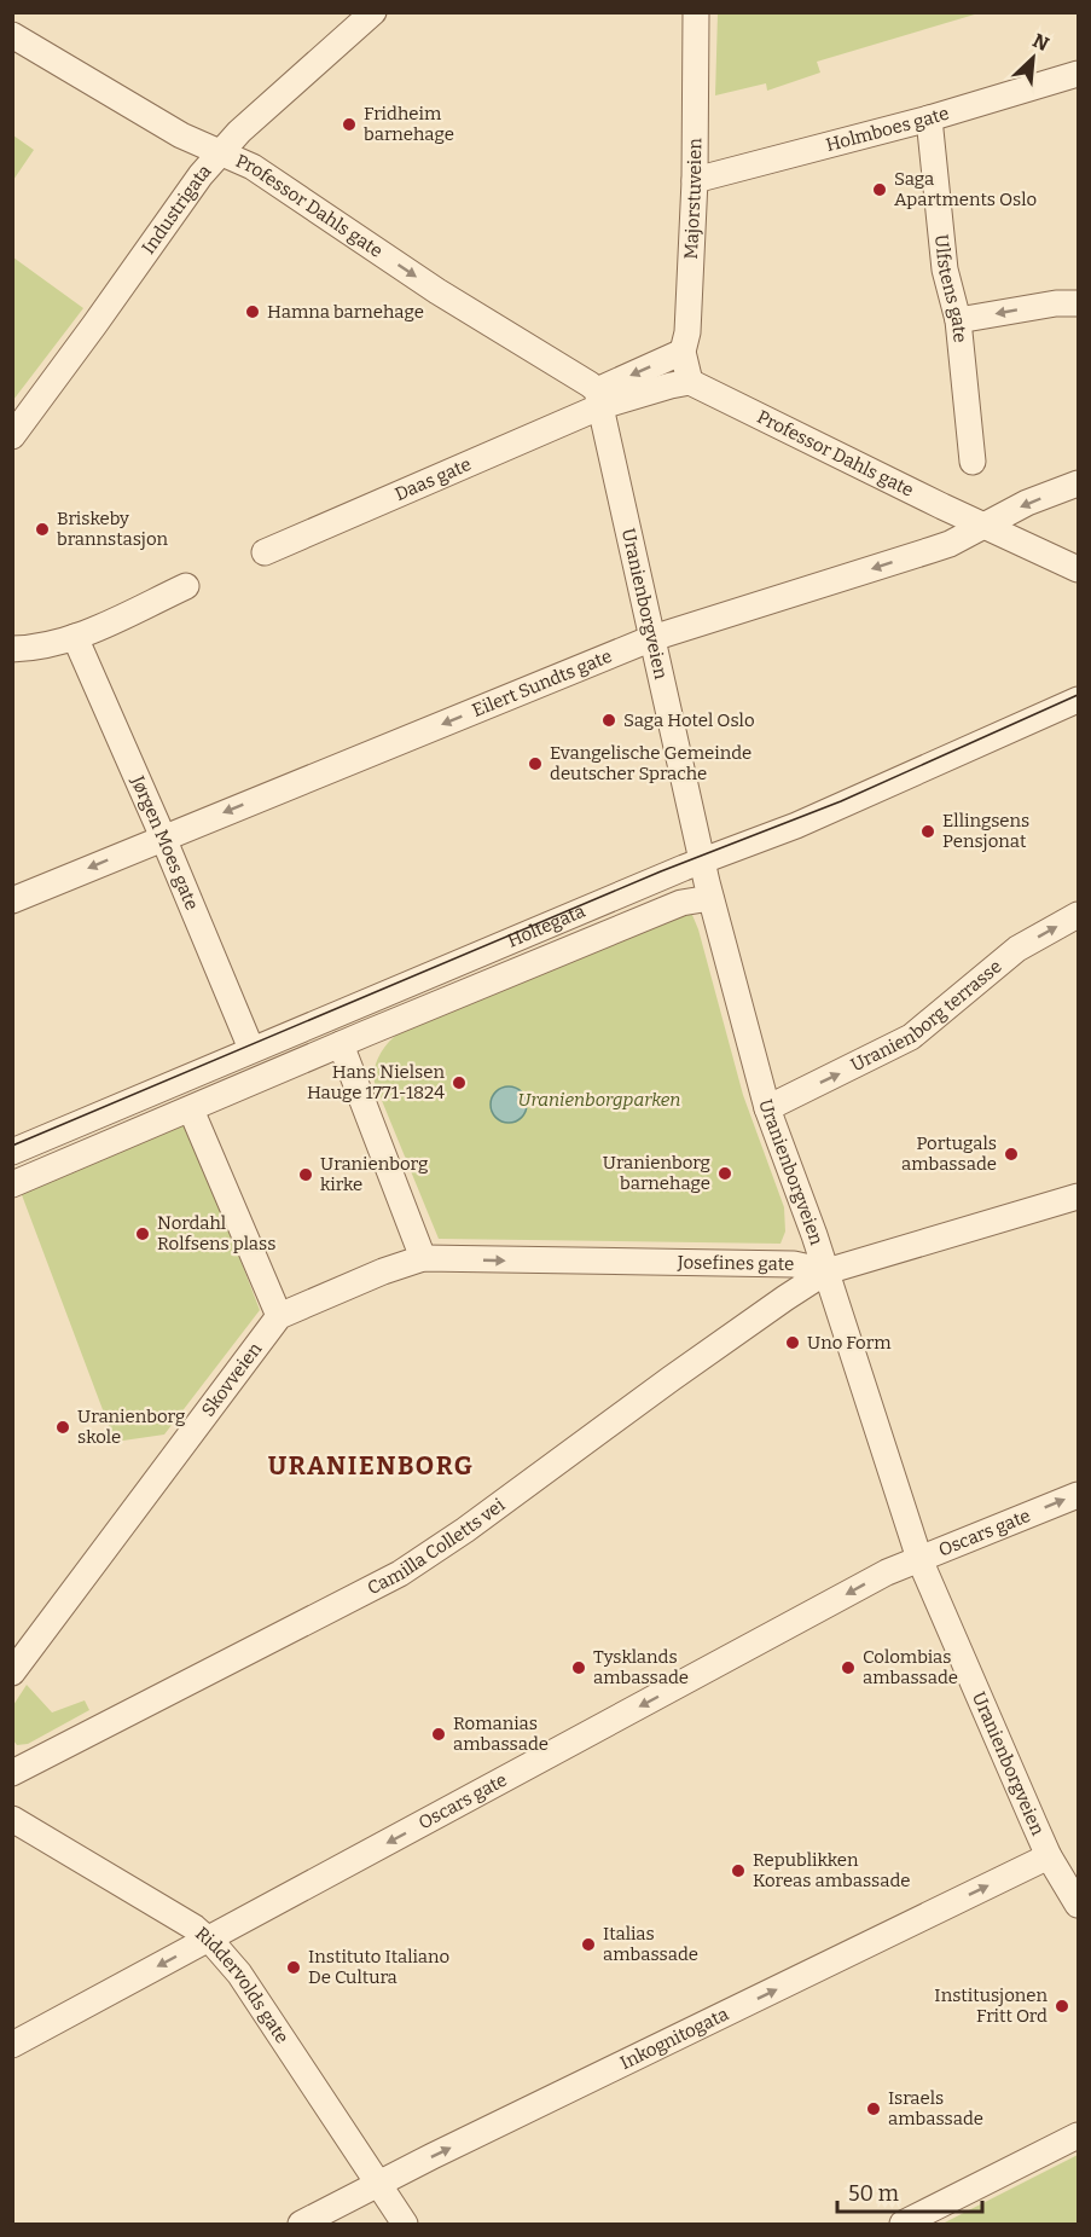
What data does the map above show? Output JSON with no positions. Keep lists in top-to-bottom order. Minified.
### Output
{"streets":{"street":["Holmboes gate","Majorstuveien","Professor Dahls gate","Industrigata","Ulfstens gate","Daas gate","Uranienborgveien","Eilert Sundts gate","Jørgen Moes gate","Holtegata","Uranienborg terrasse","Josefines gate","Skovveien","Oscars gate","Camilla Colletts vei","Riddervolds gate","Inkognitogata"]},"crossings":[["Holmboes gate","Majorstuveien"],["Holmboes gate","Ulfstens gate"],["Majorstuveien","Professor Dahls gate"],["Professor Dahls gate","Industrigata"],["Professor Dahls gate","Daas gate"],["Professor Dahls gate","Uranienborgveien"],["Professor Dahls gate","Eilert Sundts gate"],["Daas gate","Uranienborgveien"],["Uranienborgveien","Eilert Sundts gate"],["Uranienborgveien","Holtegata"],["Uranienborgveien","Uranienborg terrasse"],["Uranienborgveien","Josefines gate"],["Uranienborgveien","Oscars gate"],["Uranienborgveien","Camilla Colletts vei"],["Uranienborgveien","Inkognitogata"],["Eilert Sundts gate","Jørgen Moes gate"],["Jørgen Moes gate","Holtegata"],["Josefines gate","Skovveien"],["Josefines gate","Camilla Colletts vei"],["Oscars gate","Riddervolds gate"],["Riddervolds gate","Inkognitogata"]],"one_way":["Professor Dahls gate","Eilert Sundts gate","Uranienborg terrasse","Josefines gate","Inkognitogata"],"districts":["URANIENBORG"],"parks":["Uranienborgparken"],"places":["Fridheim barnehage","Saga Apartments Oslo","Hamna barnehage","Briskeby brannstasjon","Saga Hotel Oslo","Evangelische Gemeinde deutscher Sprache","Ellingsens Pensjonat","Hans Nielsen Hauge 1771-1824","Portugals ambassade","Uranienborg barnehage","Uranienborg kirke","Nordahl Rolfsens plass","Uno Form","Uranienborg skole","Tysklands ambassade","Colombias ambassade","Romanias ambassade","Republikken Koreas ambassade","Italias ambassade","Instituto Italiano De Cultura","Institusjonen Fritt Ord","Israels ambassade"],"scale_bar":"50 m","north":"top right"}
